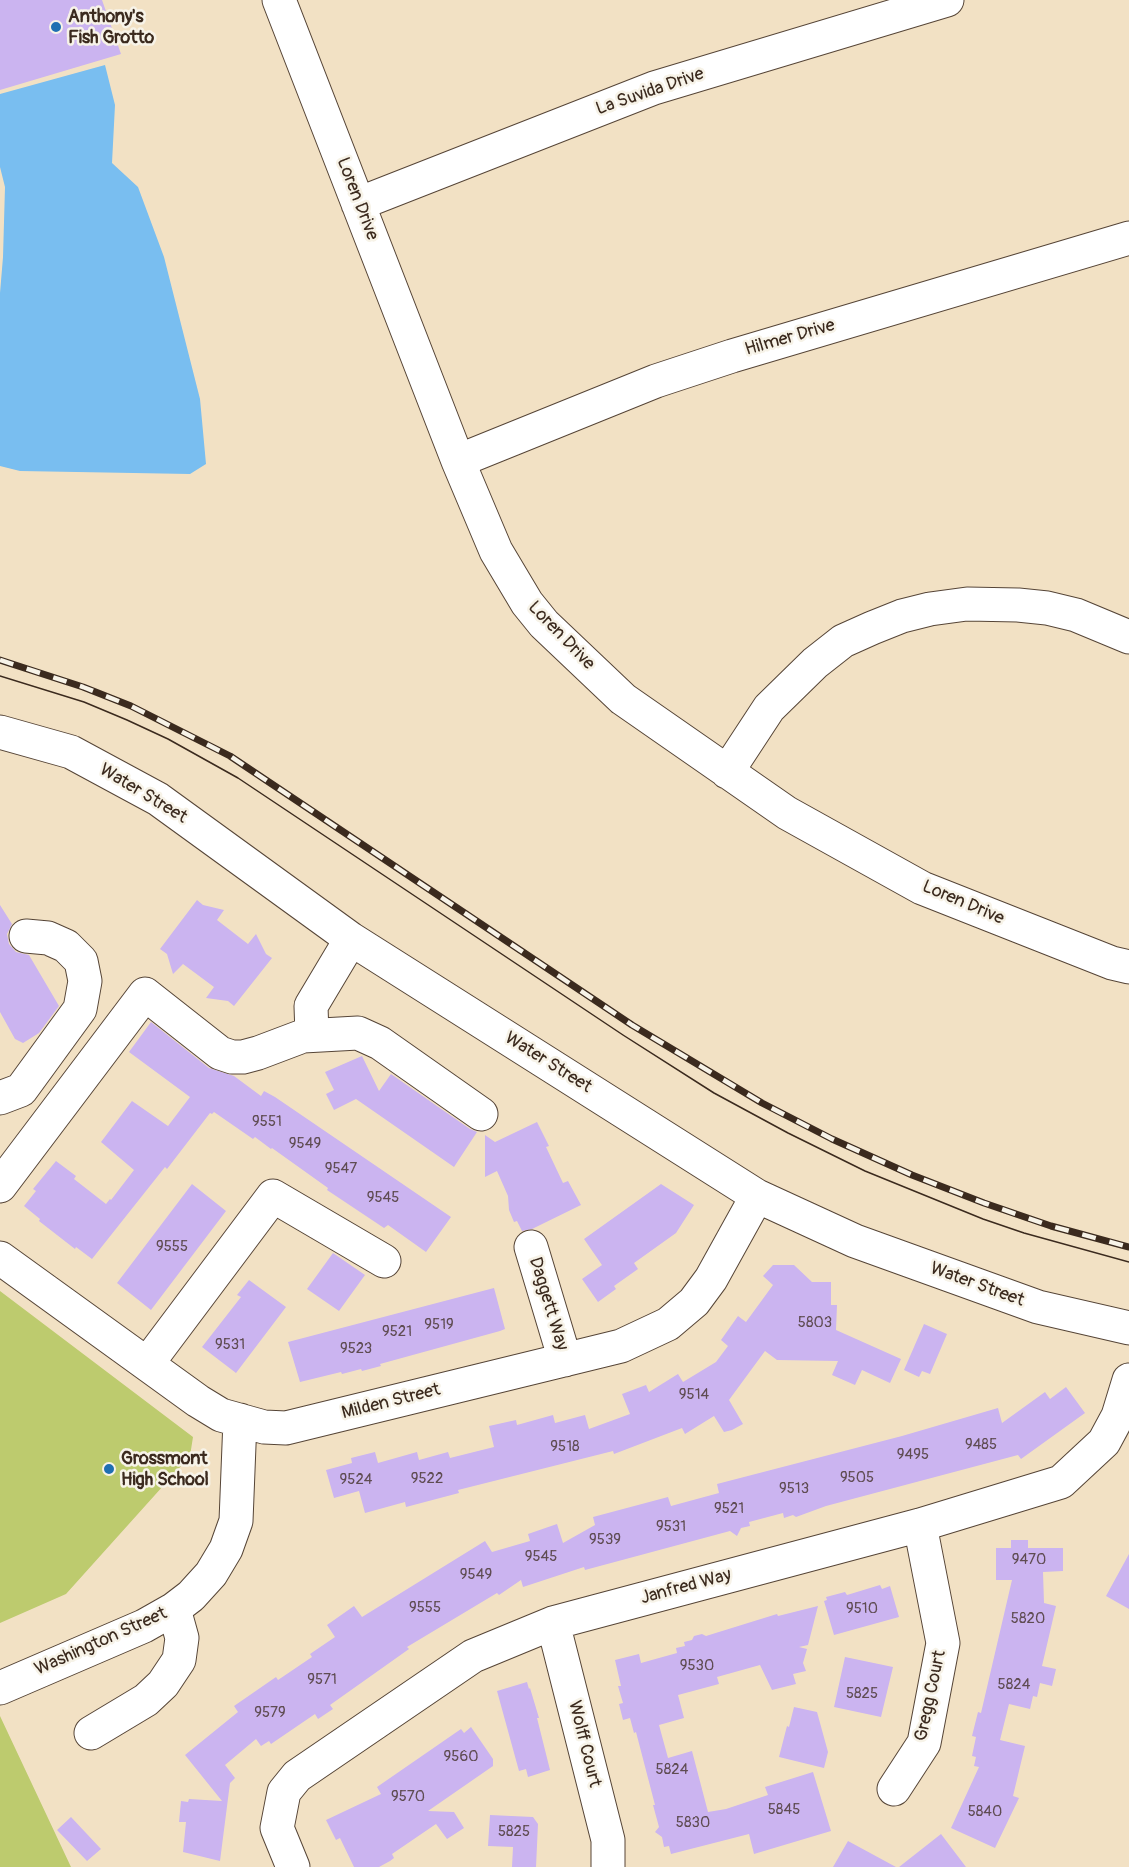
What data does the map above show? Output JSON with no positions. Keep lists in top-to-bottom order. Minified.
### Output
{"streets":{"street":["La Suvida Drive","Loren Drive","Hilmer Drive","Water Street","Daggett Way","Milden Street","Janfred Way","Washington Street","Gregg Court","Wolff Court"]},"crossings":[["La Suvida Drive","Loren Drive"],["Loren Drive","Hilmer Drive"],["Water Street","Milden Street"],["Daggett Way","Milden Street"],["Milden Street","Washington Street"],["Janfred Way","Gregg Court"],["Janfred Way","Wolff Court"]],"places":["Anthony's Fish Grotto","Grossmont High School"],"house_numbers":["9551","9549","9547","9545","9555","5803","9519","9521","9531","9523","9514","9485","9518","9495","9505","9522","9524","9513","9521","9531","9539","9545","9470","9549","9555","9510","5820","9530","9571","5824","5825","9579","9560","5824","9570","5845","5840","5830","5825"]}
